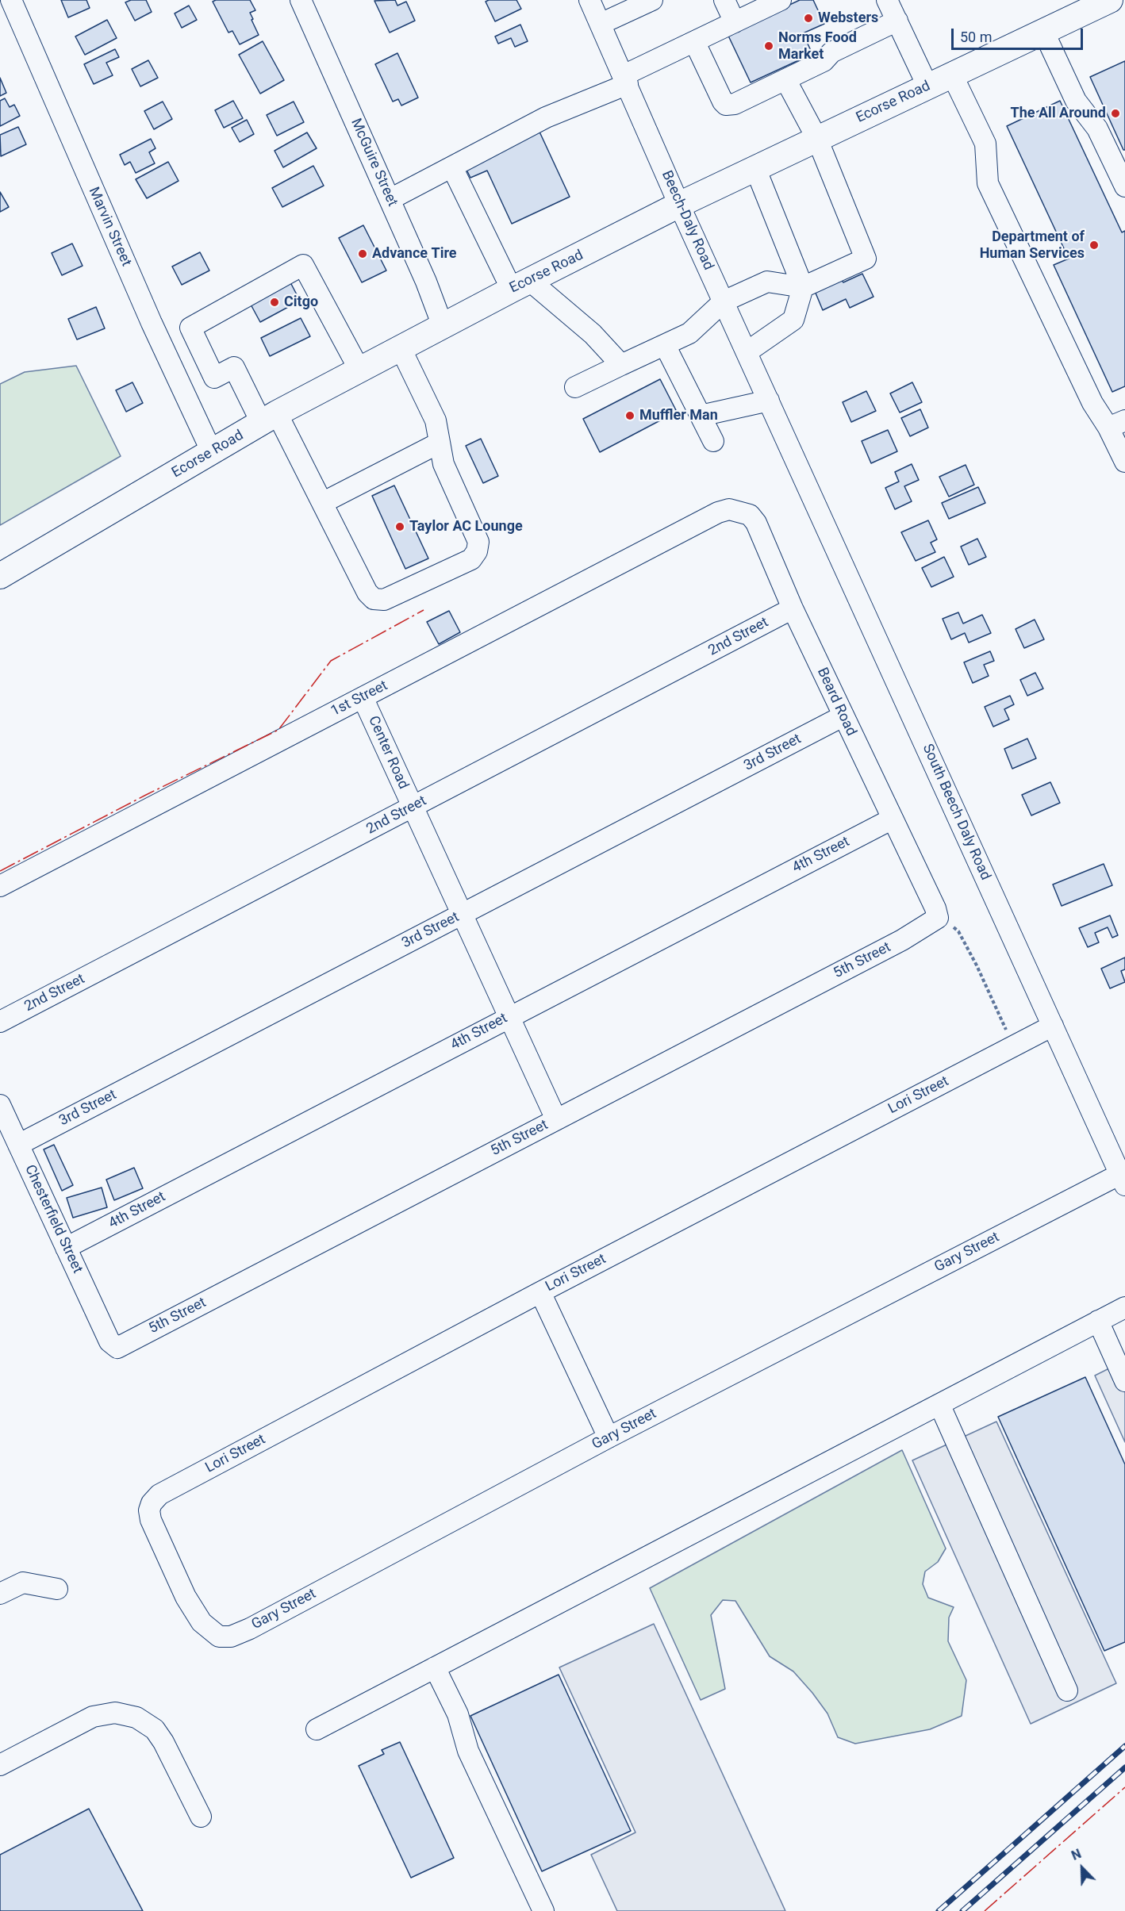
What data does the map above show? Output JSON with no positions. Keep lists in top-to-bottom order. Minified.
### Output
{"streets":{"main road":["Ecorse Road"],"street":["McGuire Street","Beech-Daly Road","Marvin Street","2nd Street","1st Street","Beard Road","Center Road","3rd Street","South Beech Daly Road","4th Street","5th Street","Lori Street","Chesterfield Street","Gary Street"]},"crossings":[["Ecorse Road","McGuire Street"],["Ecorse Road","Beech-Daly Road"],["Ecorse Road","Marvin Street"],["Beech-Daly Road","South Beech Daly Road"],["2nd Street","Beard Road"],["2nd Street","Center Road"],["1st Street","Beard Road"],["1st Street","Center Road"],["Beard Road","3rd Street"],["Beard Road","4th Street"],["Beard Road","5th Street"],["Center Road","3rd Street"],["Center Road","4th Street"],["Center Road","5th Street"],["3rd Street","Chesterfield Street"],["South Beech Daly Road","Lori Street"],["South Beech Daly Road","Gary Street"],["4th Street","Chesterfield Street"],["5th Street","Chesterfield Street"],["Lori Street","Gary Street"]],"places":["Websters","Norms Food Market","The All Around","Department of Human Services","Advance Tire","Citgo","Muffler Man","Taylor AC Lounge"],"scale_bar":"50 m","north":"top left"}
